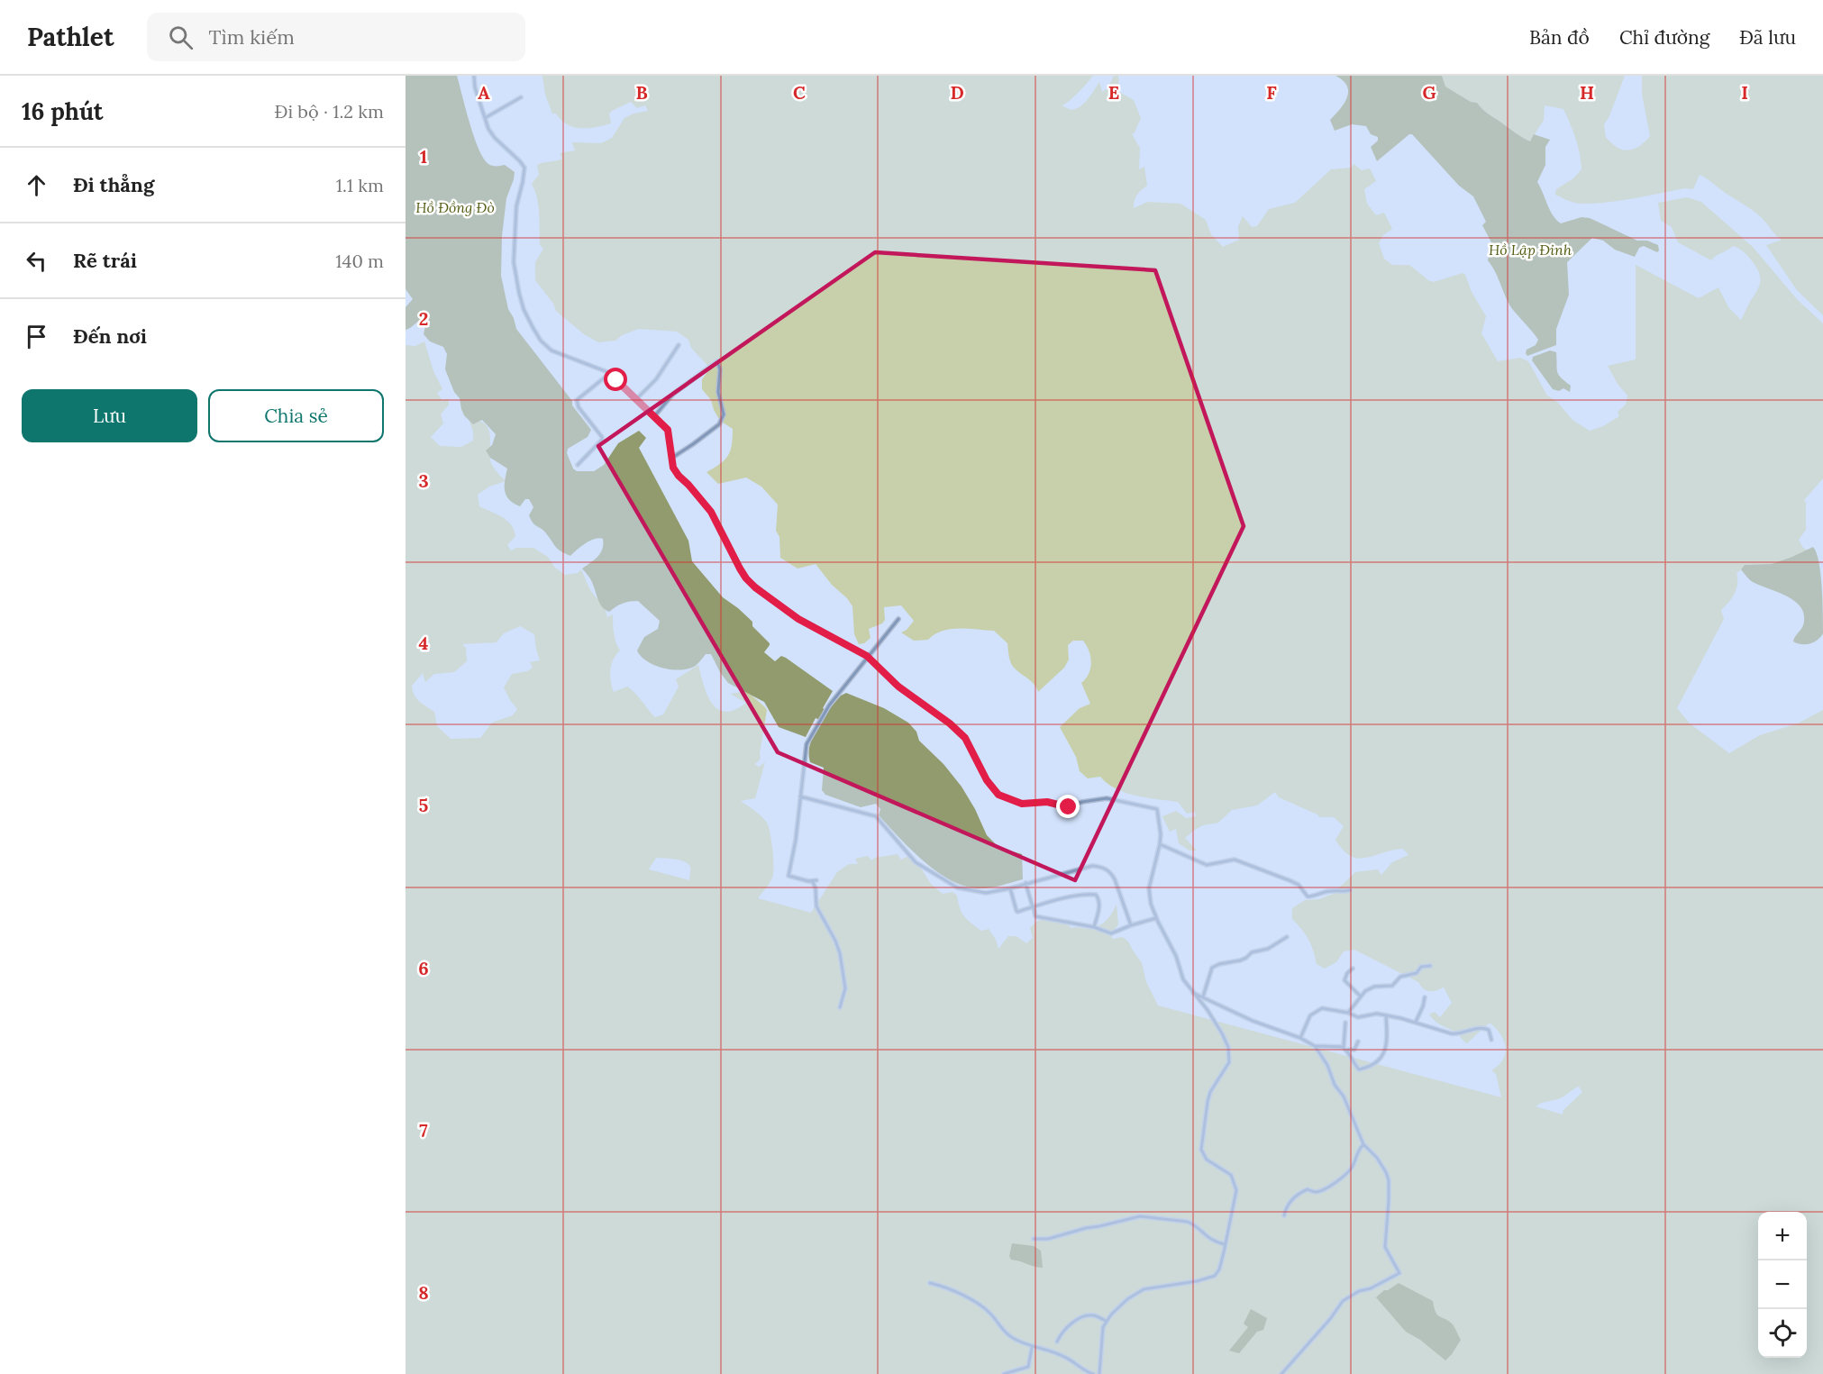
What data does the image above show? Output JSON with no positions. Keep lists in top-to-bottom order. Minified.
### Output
{"water":["Hồ Đồng Đò","Hồ Lập Đinh"],"page":{"header":"Pathlet","search":"Tìm kiếm","nav":["Bản đồ","Chỉ đường","Đã lưu"],"heading":["16 phút","Đi bộ · 1.2 km"],"list":[["Đi thẳng","1.1 km"],["Rẽ trái","140 m"],"Đến nơi"],"buttons":["Lưu","Chia sẻ"],"map_buttons":["+","−"]},"grid":{"columns":["A","B","C","D","E","F","G","H","I"],"rows":["1","2","3","4","5","6","7","8"]}}
